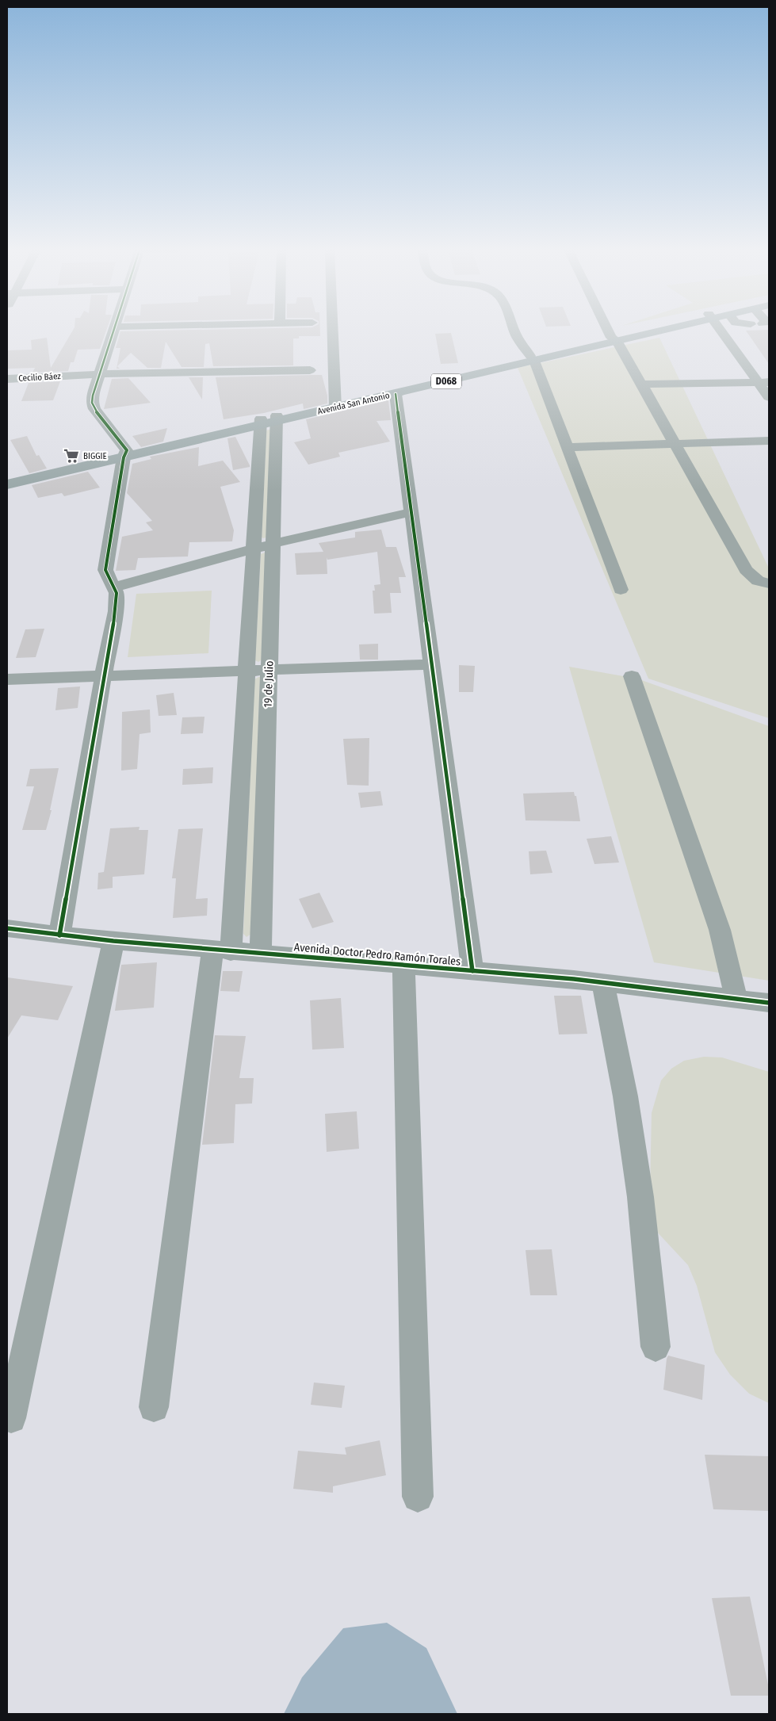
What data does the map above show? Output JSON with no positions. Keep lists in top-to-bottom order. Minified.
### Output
{"streets":{"main road":["D068","Avenida San Antonio"],"street":["Cecilio Báez","19 de Julio","Avenida Doctor Pedro Ramón Torales"]},"crossings":[["Avenida San Antonio","19 de Julio"],["19 de Julio","Avenida Doctor Pedro Ramón Torales"]],"places":{"supermarket":["BIGGIE"]}}
